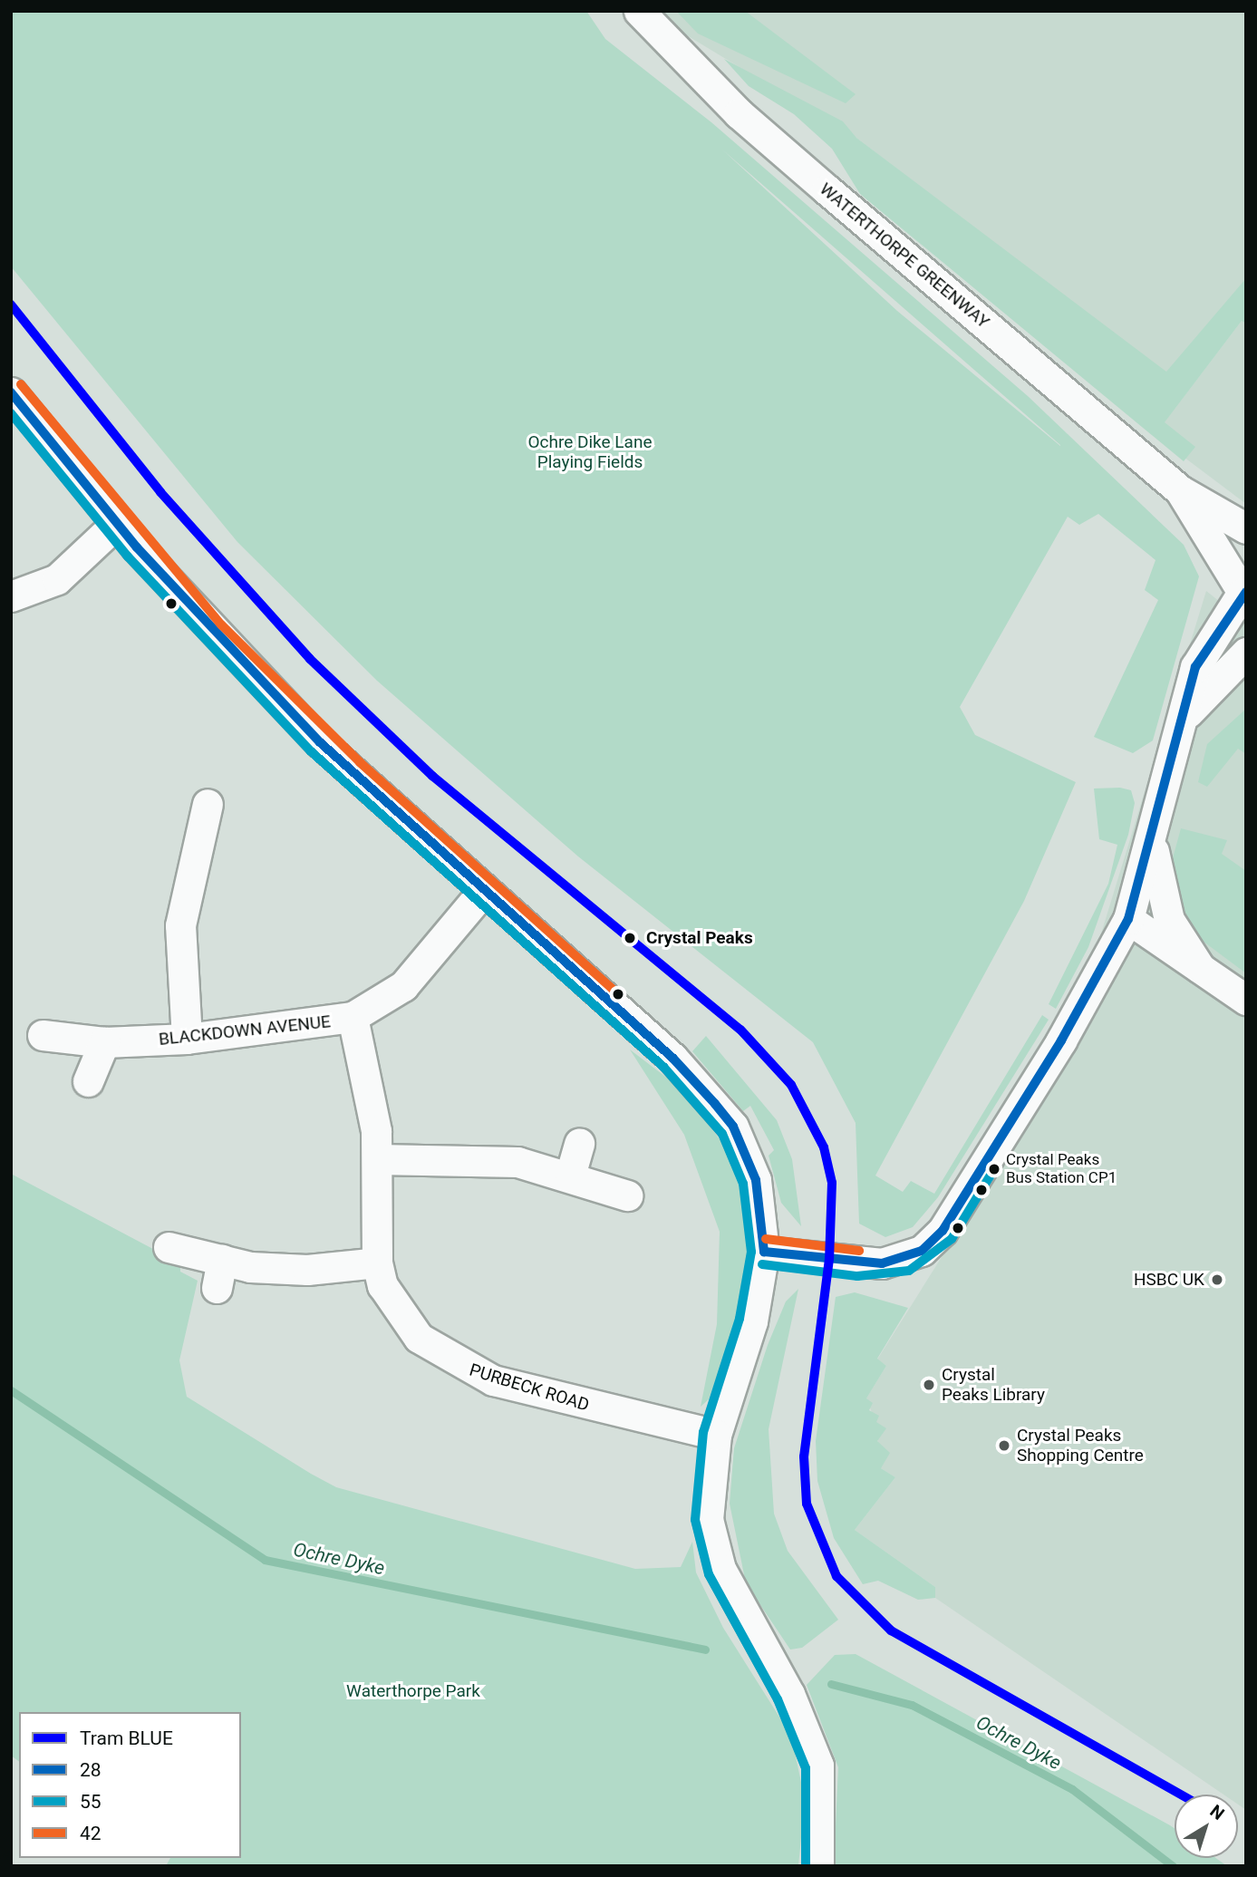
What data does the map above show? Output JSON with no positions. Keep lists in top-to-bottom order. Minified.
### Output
{"streets":{"street":["WATERTHORPE GREENWAY","BLACKDOWN AVENUE","PURBECK ROAD"]},"crossings":[["BLACKDOWN AVENUE","PURBECK ROAD"]],"water":["Ochre Dyke"],"parks":["Ochre Dike Lane Playing Fields","Waterthorpe Park"],"places":["Crystal Peaks","Crystal Peaks Bus Station CP1","HSBC UK","Crystal Peaks Library","Crystal Peaks Shopping Centre"],"lines":["tram line BLUE","transit line 42","transit line 28","transit line 55"],"legend":["Tram BLUE","28","55","42"],"north":"top right"}
